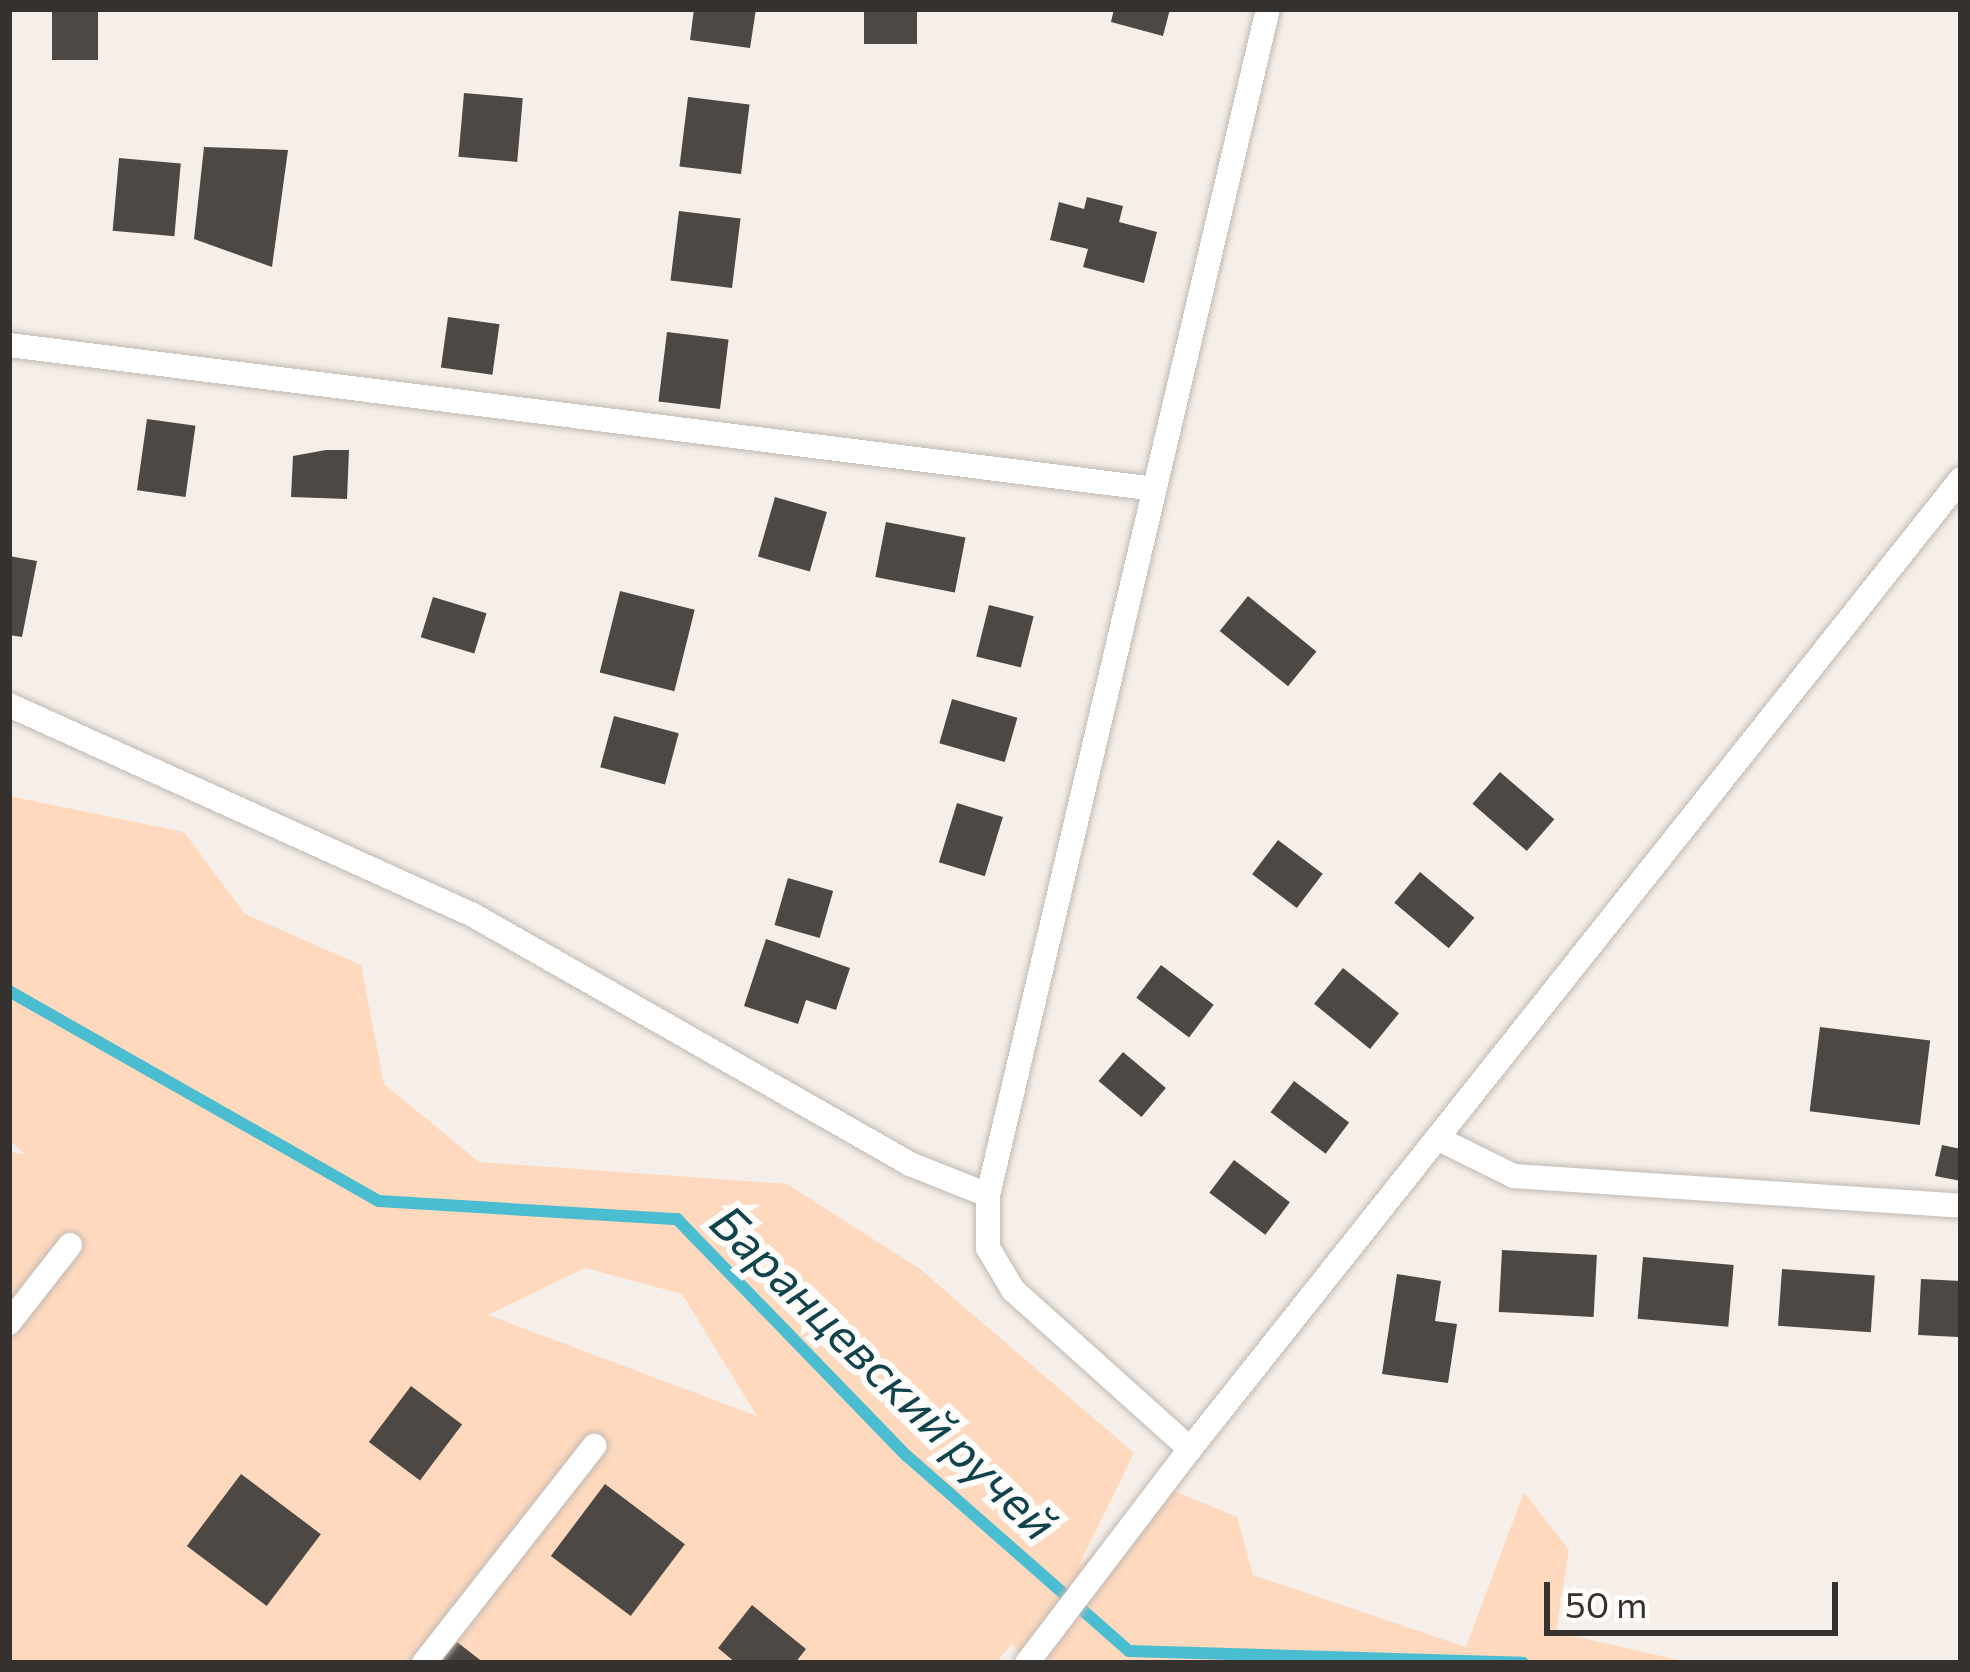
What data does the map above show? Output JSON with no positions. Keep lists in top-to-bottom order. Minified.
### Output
{"water":["Баранцевский ручей"],"scale_bar":"50 m"}
